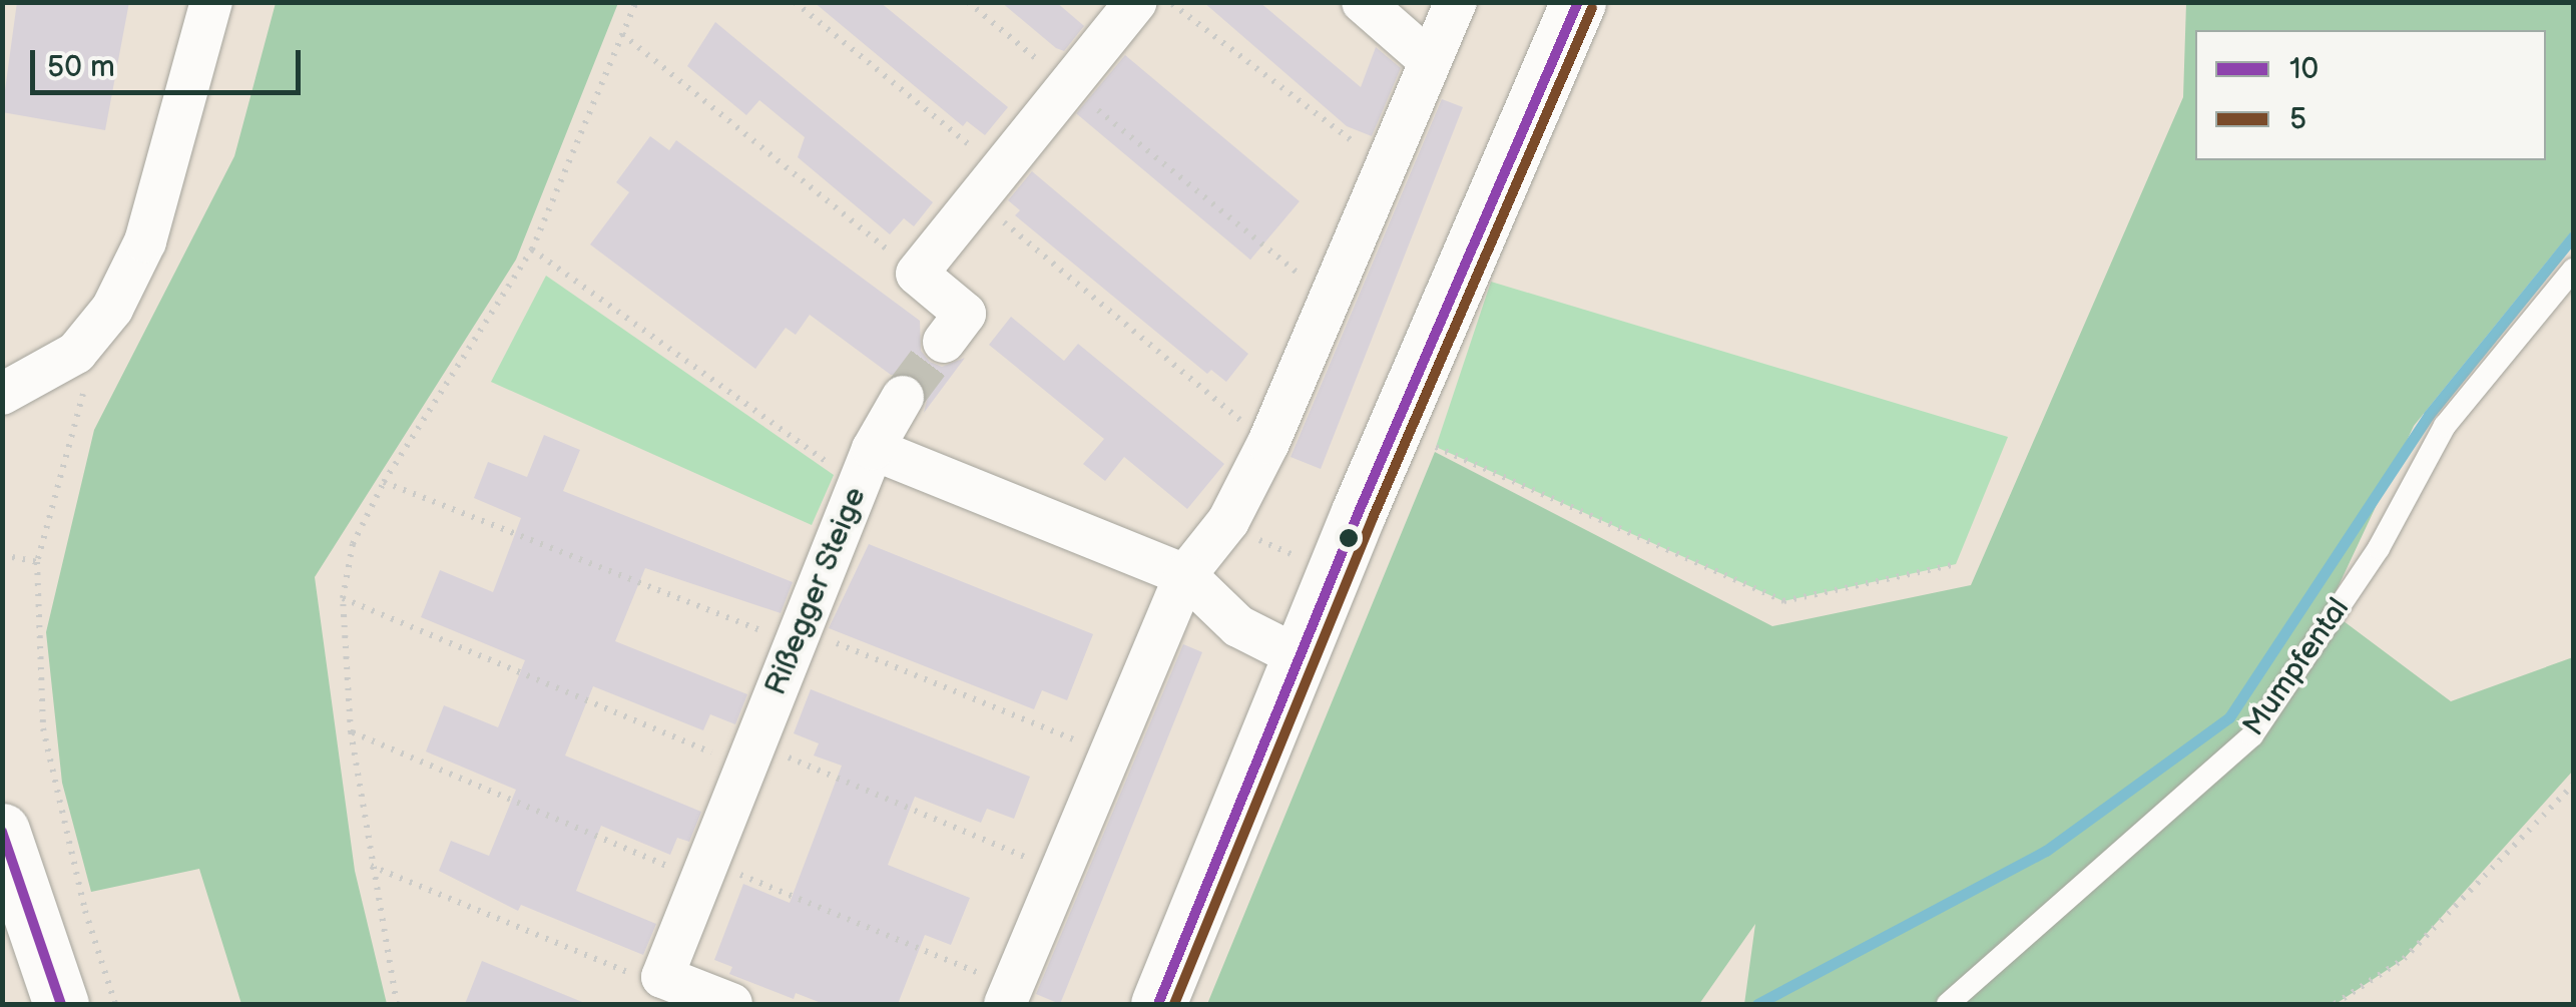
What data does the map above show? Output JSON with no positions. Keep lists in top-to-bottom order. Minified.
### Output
{"streets":{"street":["Rißegger Steige"],"lane":["Mumpfental"]},"lines":["transit line 10","transit line 5"],"legend":["10","5"],"scale_bar":"50 m"}
